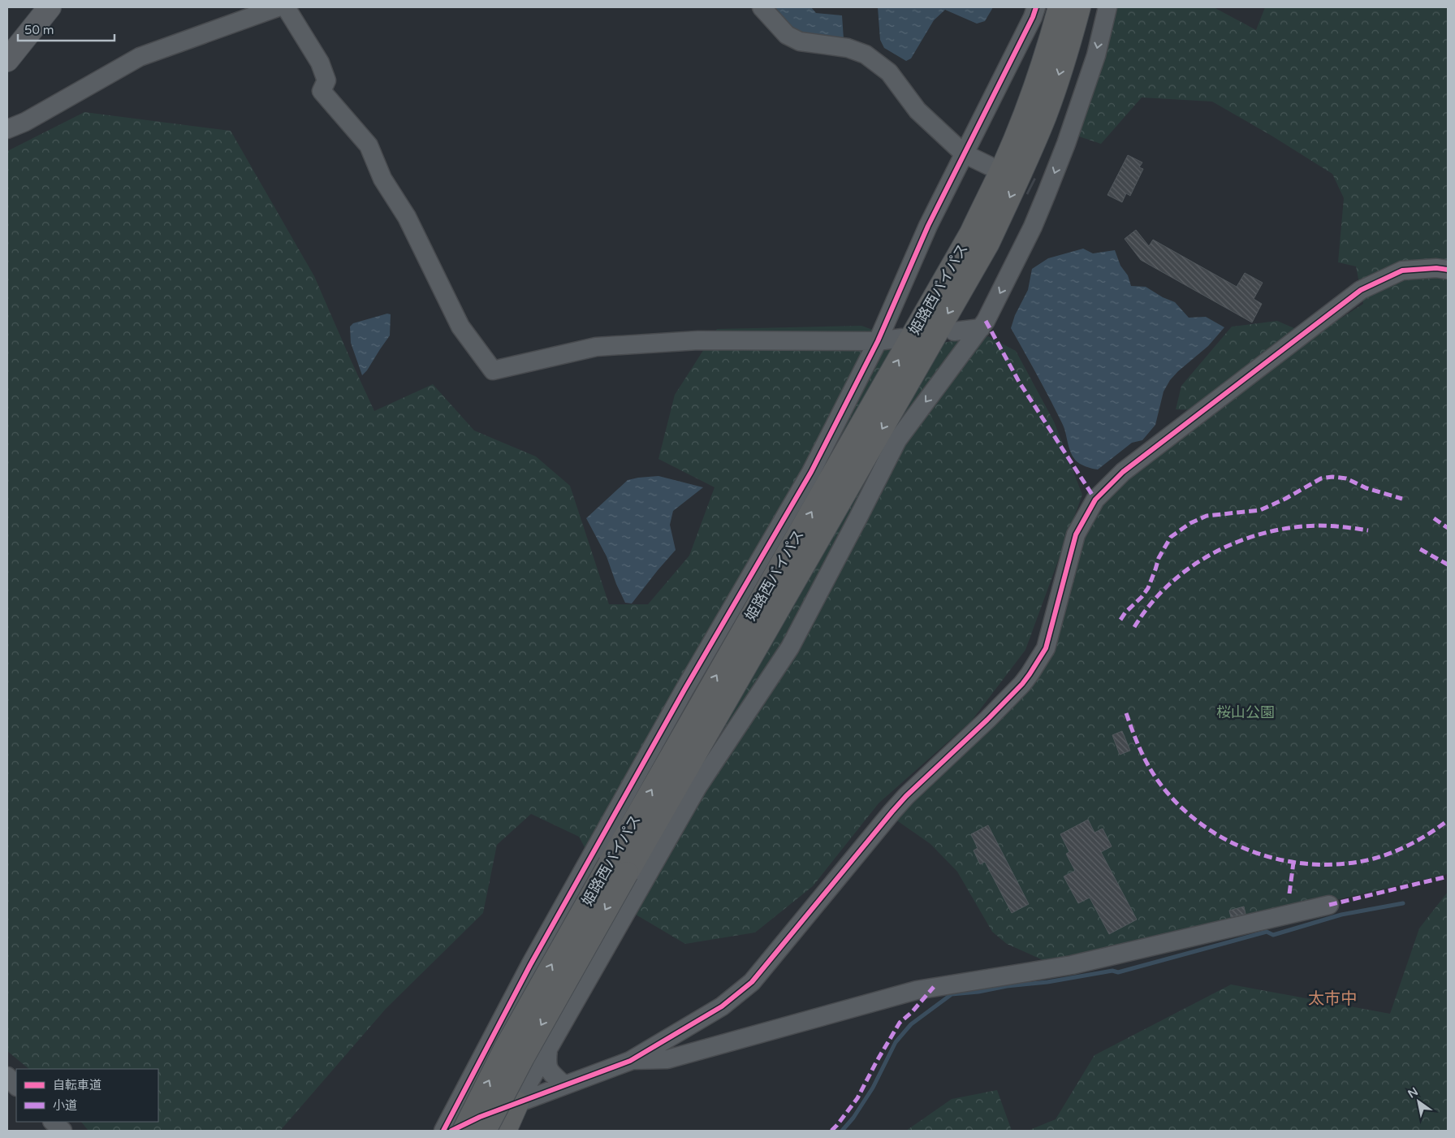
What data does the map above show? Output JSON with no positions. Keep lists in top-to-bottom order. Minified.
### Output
{"streets":{"highway":["姫路西バイパス"]},"districts":["太市中"],"parks":["桜山公園"],"legend":["自転車道","小道"],"scale_bar":"50 m","north":"top left"}
